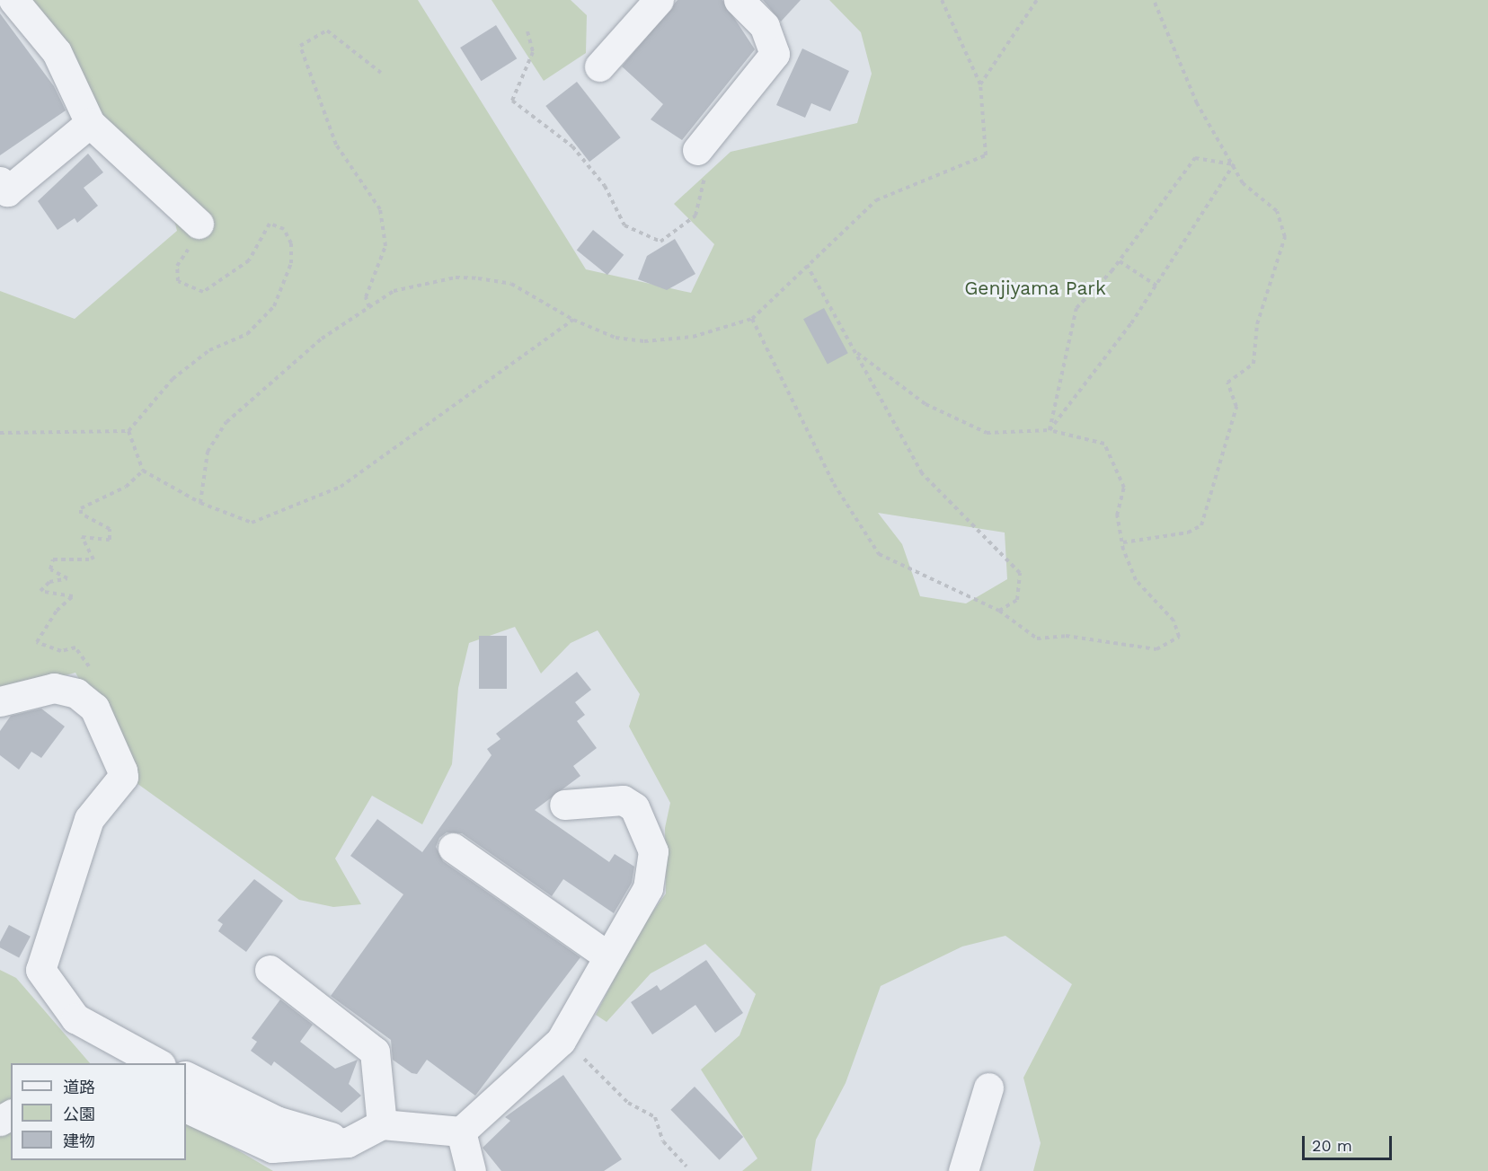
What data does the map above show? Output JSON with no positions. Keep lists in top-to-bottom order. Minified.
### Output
{"parks":["Genjiyama Park"],"legend":["道路","公園","建物"],"scale_bar":"20 m"}
